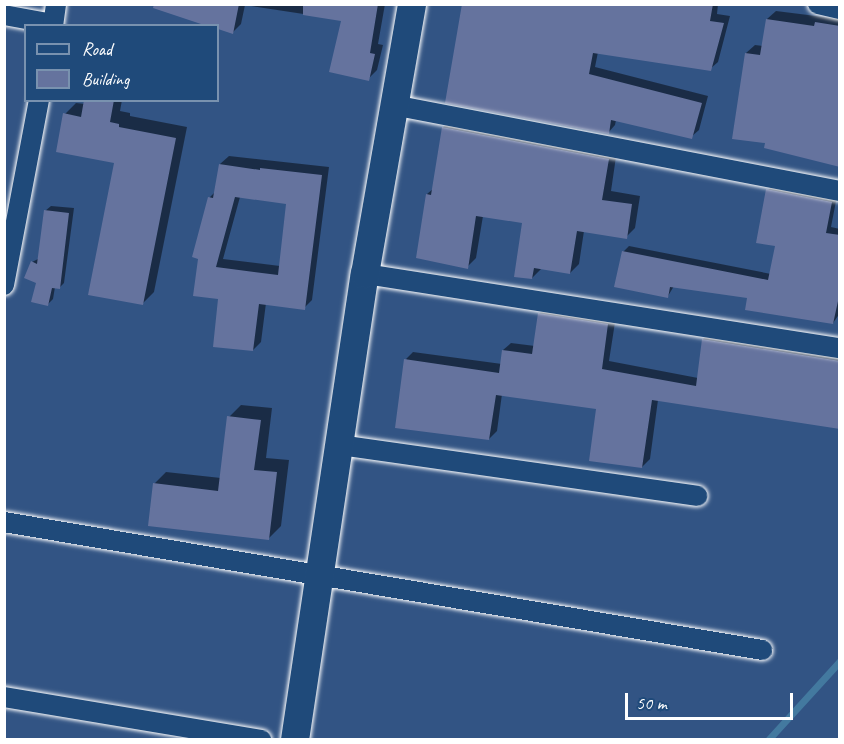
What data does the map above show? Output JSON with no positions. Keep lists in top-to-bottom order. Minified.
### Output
{"legend":["Road","Building"],"scale_bar":"50 m"}
